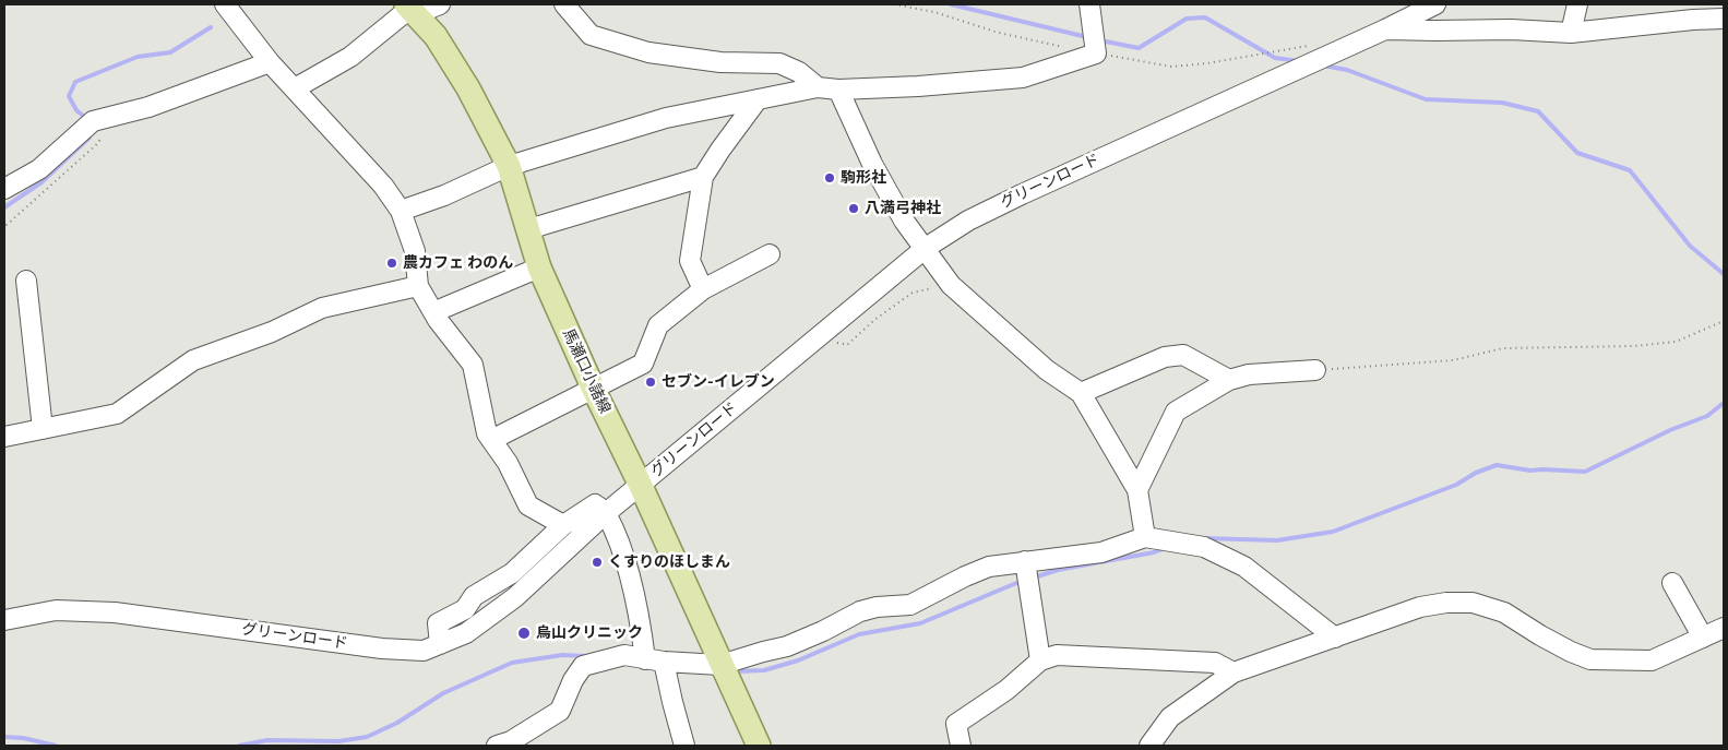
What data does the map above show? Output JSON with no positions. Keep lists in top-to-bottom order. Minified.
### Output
{"streets":{"main road":["馬瀬口小諸線"],"street":["グリーンロード"]},"crossings":[["グリーンロード","馬瀬口小諸線"]],"places":["駒形社","八満弓神社","農カフェ わのん","セブン-イレブン","くすりのほしまん","烏山クリニック"]}
